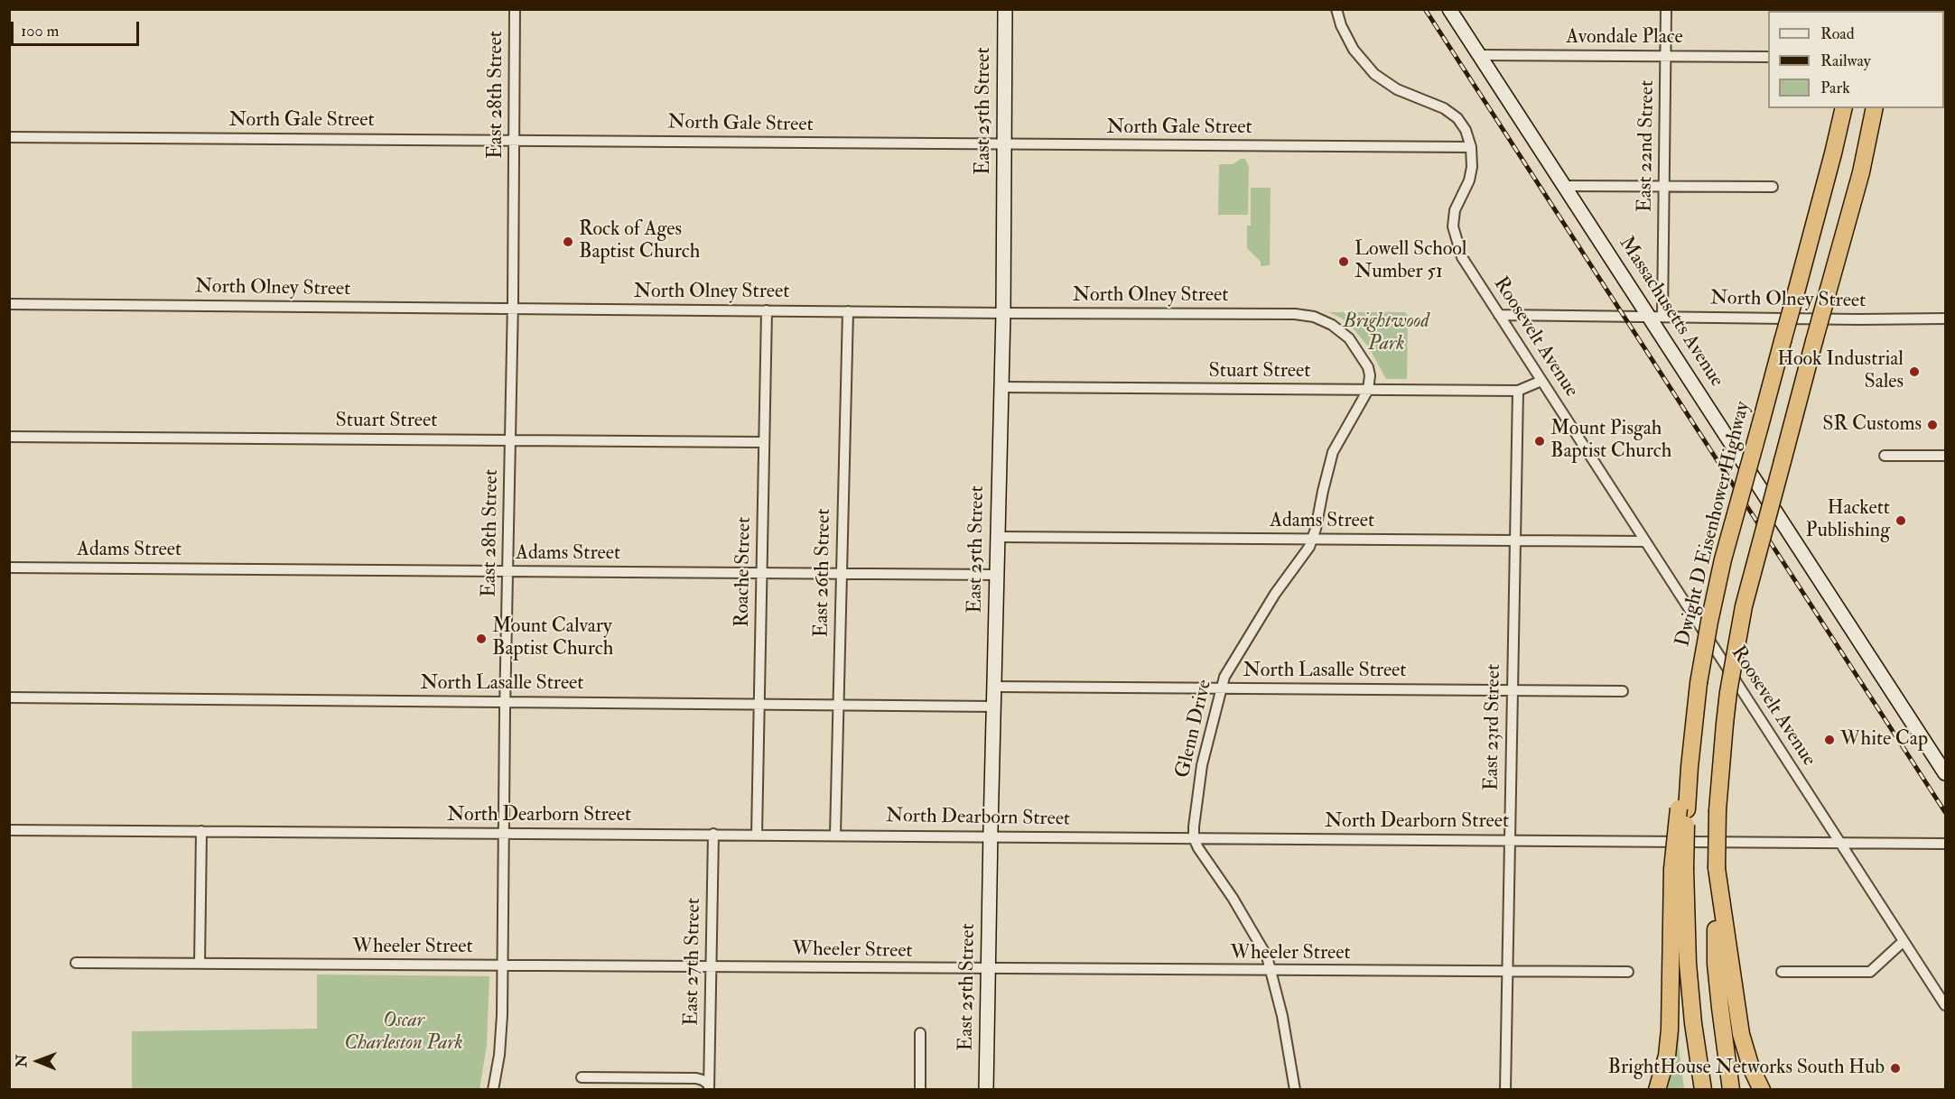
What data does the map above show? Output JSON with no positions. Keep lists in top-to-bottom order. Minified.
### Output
{"streets":{"highway":["Dwight D Eisenhower Highway"],"street":["Avondale Place","East 28th Street","East 25th Street","North Gale Street","East 22nd Street","North Olney Street","Massachusetts Avenue","Roosevelt Avenue","Stuart Street","Adams Street","Roache Street","East 26th Street","North Lasalle Street","East 23rd Street","Glenn Drive","North Dearborn Street","Wheeler Street","East 27th Street"]},"crossings":[["Avondale Place","East 22nd Street"],["Avondale Place","Massachusetts Avenue"],["East 28th Street","North Gale Street"],["East 28th Street","North Olney Street"],["East 28th Street","Stuart Street"],["East 28th Street","Adams Street"],["East 28th Street","North Lasalle Street"],["East 28th Street","North Dearborn Street"],["East 28th Street","Wheeler Street"],["East 25th Street","North Gale Street"],["East 25th Street","North Olney Street"],["East 25th Street","Stuart Street"],["East 25th Street","Adams Street"],["East 25th Street","North Lasalle Street"],["East 25th Street","North Dearborn Street"],["East 25th Street","Wheeler Street"],["North Gale Street","Roosevelt Avenue"],["East 22nd Street","North Olney Street"],["East 22nd Street","Massachusetts Avenue"],["North Olney Street","Massachusetts Avenue"],["North Olney Street","Roosevelt Avenue"],["North Olney Street","Stuart Street"],["North Olney Street","Roache Street"],["North Olney Street","East 26th Street"],["North Olney Street","Glenn Drive"],["Roosevelt Avenue","Adams Street"],["Roosevelt Avenue","North Dearborn Street"],["Stuart Street","Roache Street"],["Stuart Street","East 23rd Street"],["Stuart Street","Glenn Drive"],["Adams Street","Roache Street"],["Adams Street","East 26th Street"],["Adams Street","East 23rd Street"],["Adams Street","Glenn Drive"],["Roache Street","North Lasalle Street"],["Roache Street","North Dearborn Street"],["East 26th Street","North Lasalle Street"],["East 26th Street","North Dearborn Street"],["North Lasalle Street","East 23rd Street"],["North Lasalle Street","Glenn Drive"],["East 23rd Street","North Dearborn Street"],["East 23rd Street","Wheeler Street"],["Glenn Drive","North Dearborn Street"],["North Dearborn Street","East 27th Street"],["Wheeler Street","East 27th Street"]],"parks":["Brightwood Park","Oscar Charleston Park"],"places":["Rock of Ages Baptist Church","Lowell School Number 51","Hook Industrial Sales","SR Customs","Mount Pisgah Baptist Church","Hackett Publishing","Mount Calvary Baptist Church","White Cap","BrightHouse Networks South Hub"],"legend":["Road","Railway","Park"],"scale_bar":"100 m","north":"left"}
